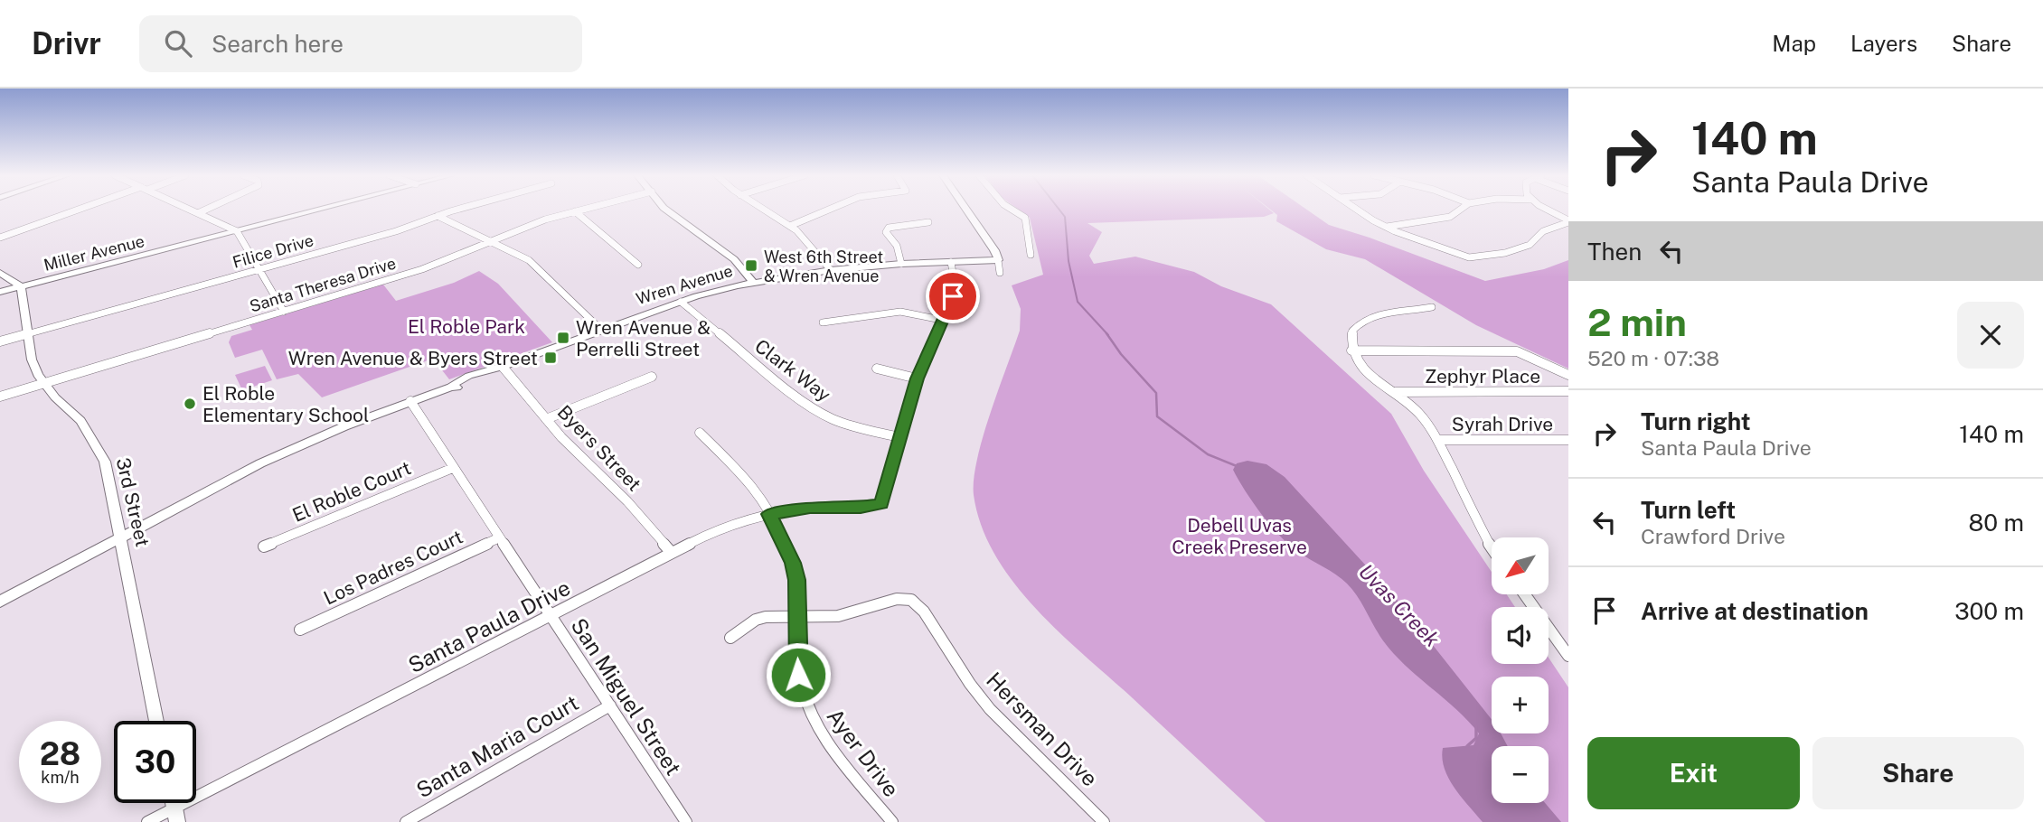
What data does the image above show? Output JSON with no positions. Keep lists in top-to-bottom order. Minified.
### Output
{"streets":{"street":["Filice Drive","Miller Avenue","Santa Theresa Drive","Wren Avenue","Clark Way","Zephyr Place","Syrah Drive","Byers Street","El Roble Court","3rd Street","Los Padres Court","Santa Paula Drive","San Miguel Street","Hersman Drive","Santa Maria Court","Ayer Drive"]},"crossings":[["Filice Drive","3rd Street"],["Miller Avenue","3rd Street"],["Santa Theresa Drive","3rd Street"],["Wren Avenue","Clark Way"],["Wren Avenue","Byers Street"],["Wren Avenue","3rd Street"],["Wren Avenue","San Miguel Street"],["Clark Way","Santa Paula Drive"],["Byers Street","Santa Paula Drive"],["El Roble Court","San Miguel Street"],["Los Padres Court","San Miguel Street"],["Santa Paula Drive","San Miguel Street"],["Santa Paula Drive","Ayer Drive"],["San Miguel Street","Santa Maria Court"],["Hersman Drive","Ayer Drive"]],"water":["Uvas Creek"],"parks":["El Roble Park","Debell Uvas Creek Preserve"],"places":{"transit":["West 6th Street & Wren Avenue","Wren Avenue & Perrelli Street","Wren Avenue & Byers Street"],"other":["El Roble Elementary School"]},"north":"bottom left","page":{"header":"Drivr","search":"Search here","nav":["Map","Layers","Share"],"turn":["140 m","Santa Paula Drive"],"then":"Then","heading":["2 min","520 m · 07:38"],"list":[{"name":"Turn right","note":"Santa Paula Drive","value":"140 m"},{"name":"Turn left","note":"Crawford Drive","value":"80 m"},{"name":"Arrive at destination","value":"300 m"}],"map_buttons":["+","−"],"speed":"28 km/h","limit":"30","buttons":["Exit","Share"]}}
